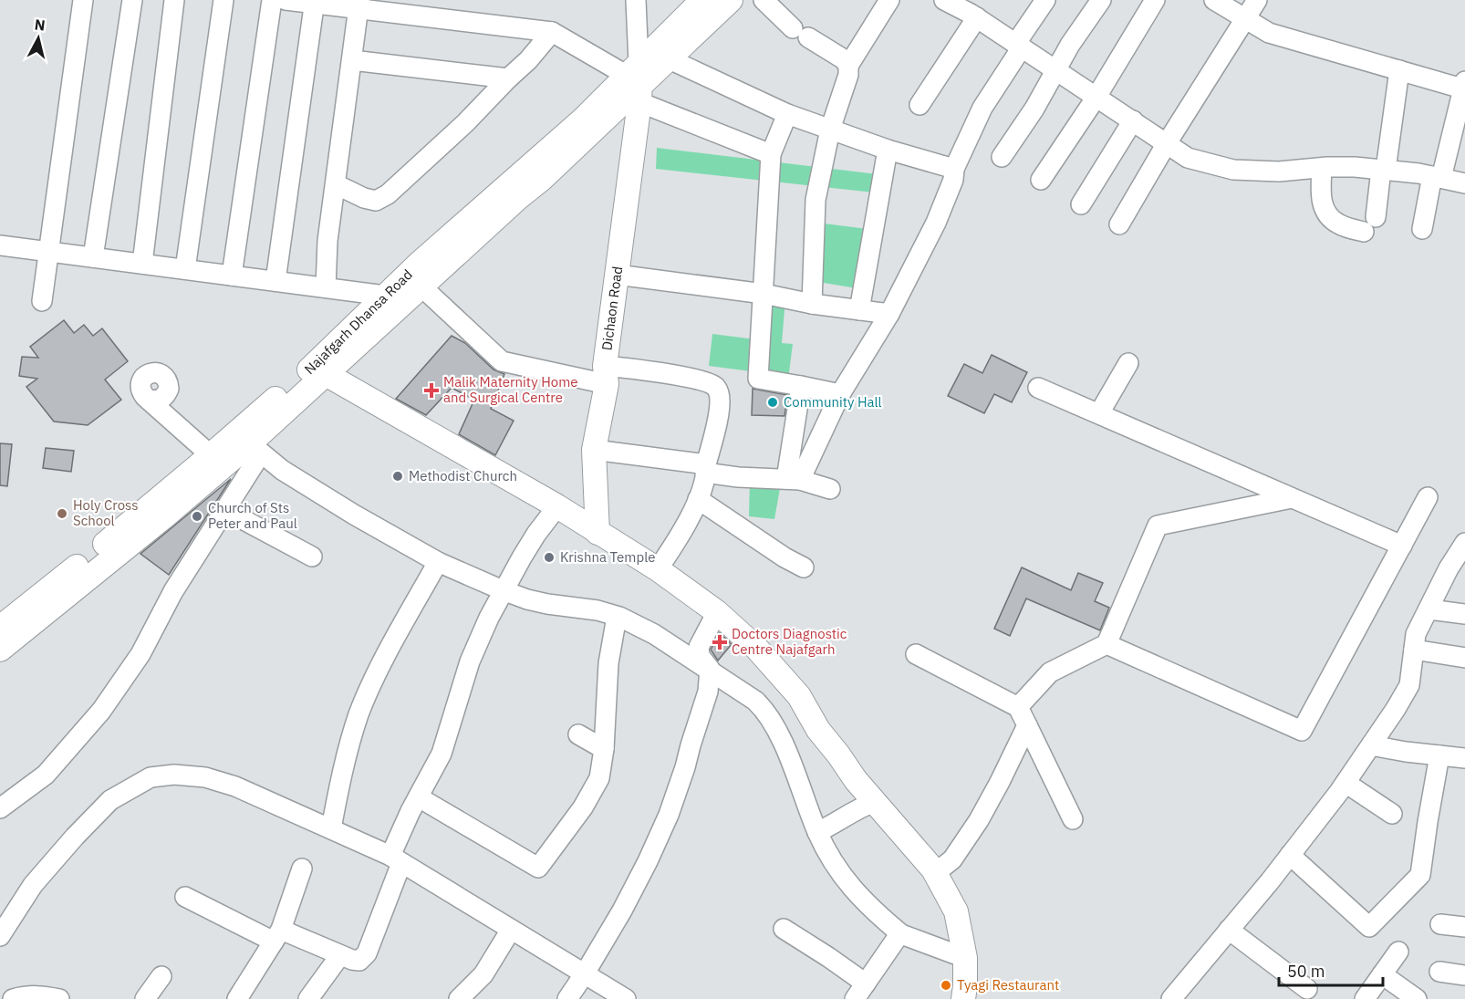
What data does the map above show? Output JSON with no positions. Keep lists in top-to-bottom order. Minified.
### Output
{"streets":{"main road":["Dichaon Road","Najafgarh Dhansa Road"]},"crossings":[["Dichaon Road","Najafgarh Dhansa Road"]],"places":{"health":["Malik Maternity Home and Surgical Centre","Doctors Diagnostic Centre Najafgarh"],"other":["Community Hall","Methodist Church","Holy Cross School","Church of Sts Peter and Paul","Krishna Temple","Tyagi Restaurant"]},"scale_bar":"50 m","north":"top"}
